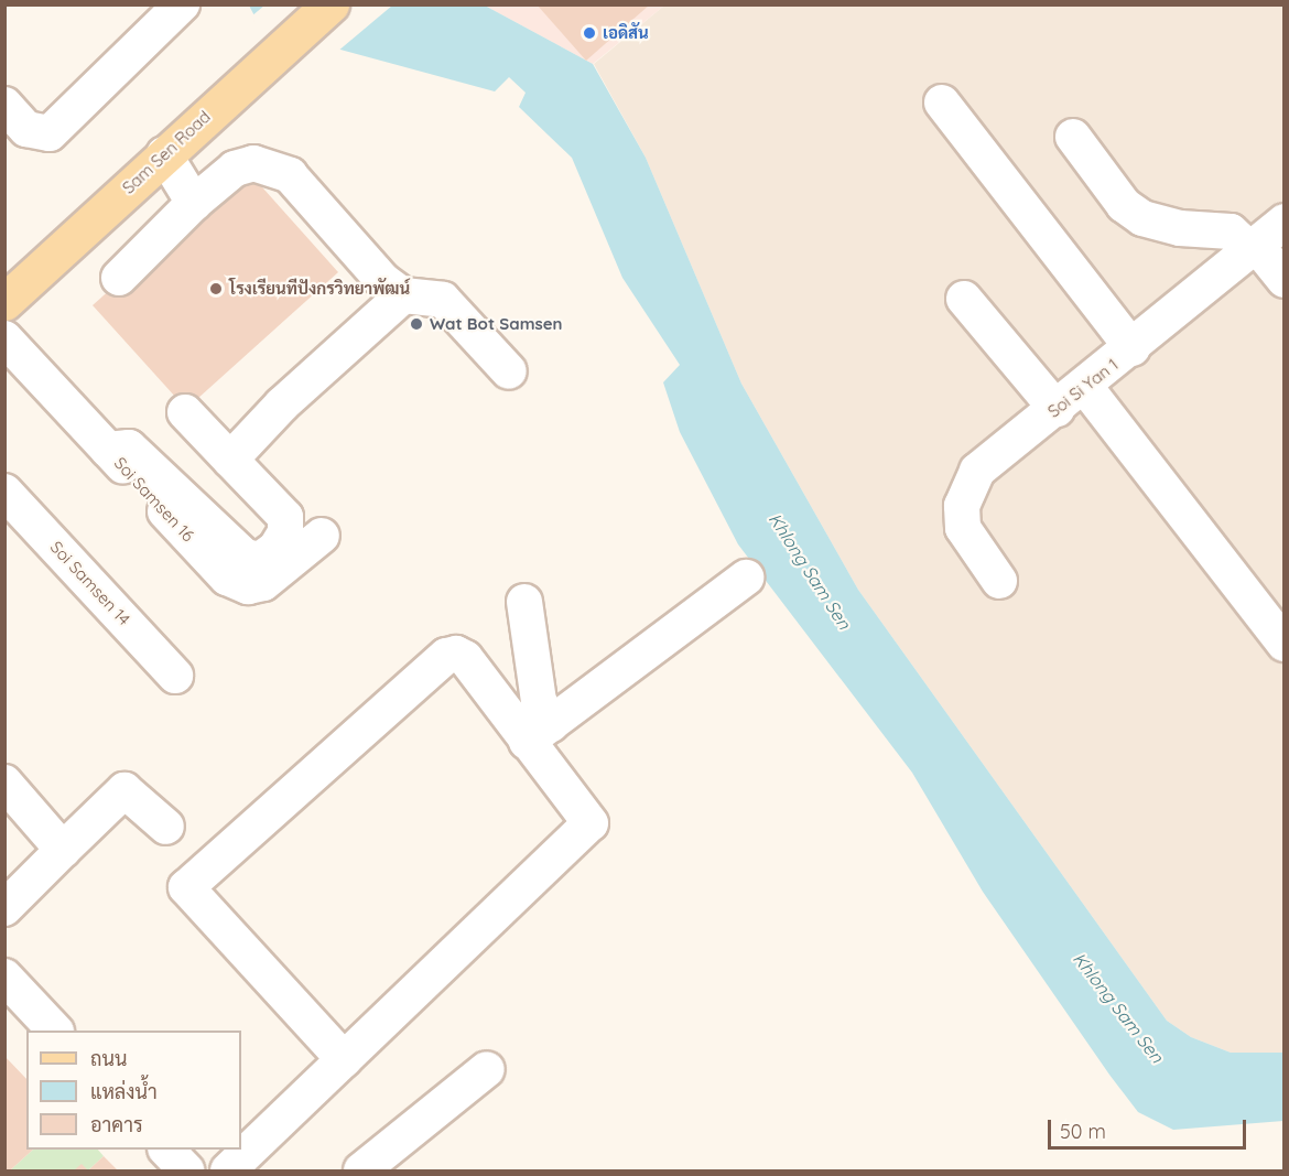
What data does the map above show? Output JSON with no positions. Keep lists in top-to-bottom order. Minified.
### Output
{"streets":{"main road":["Sam Sen Road"],"street":["Soi Si Yan 1","Soi Samsen 16","Soi Samsen 14"]},"water":["Khlong Sam Sen"],"places":["เอดิสัน","โรงเรียนทีปังกรวิทยาพัฒน์","Wat Bot Samsen"],"legend":["ถนน","แหล่งน้ำ","อาคาร"],"scale_bar":"50 m"}
